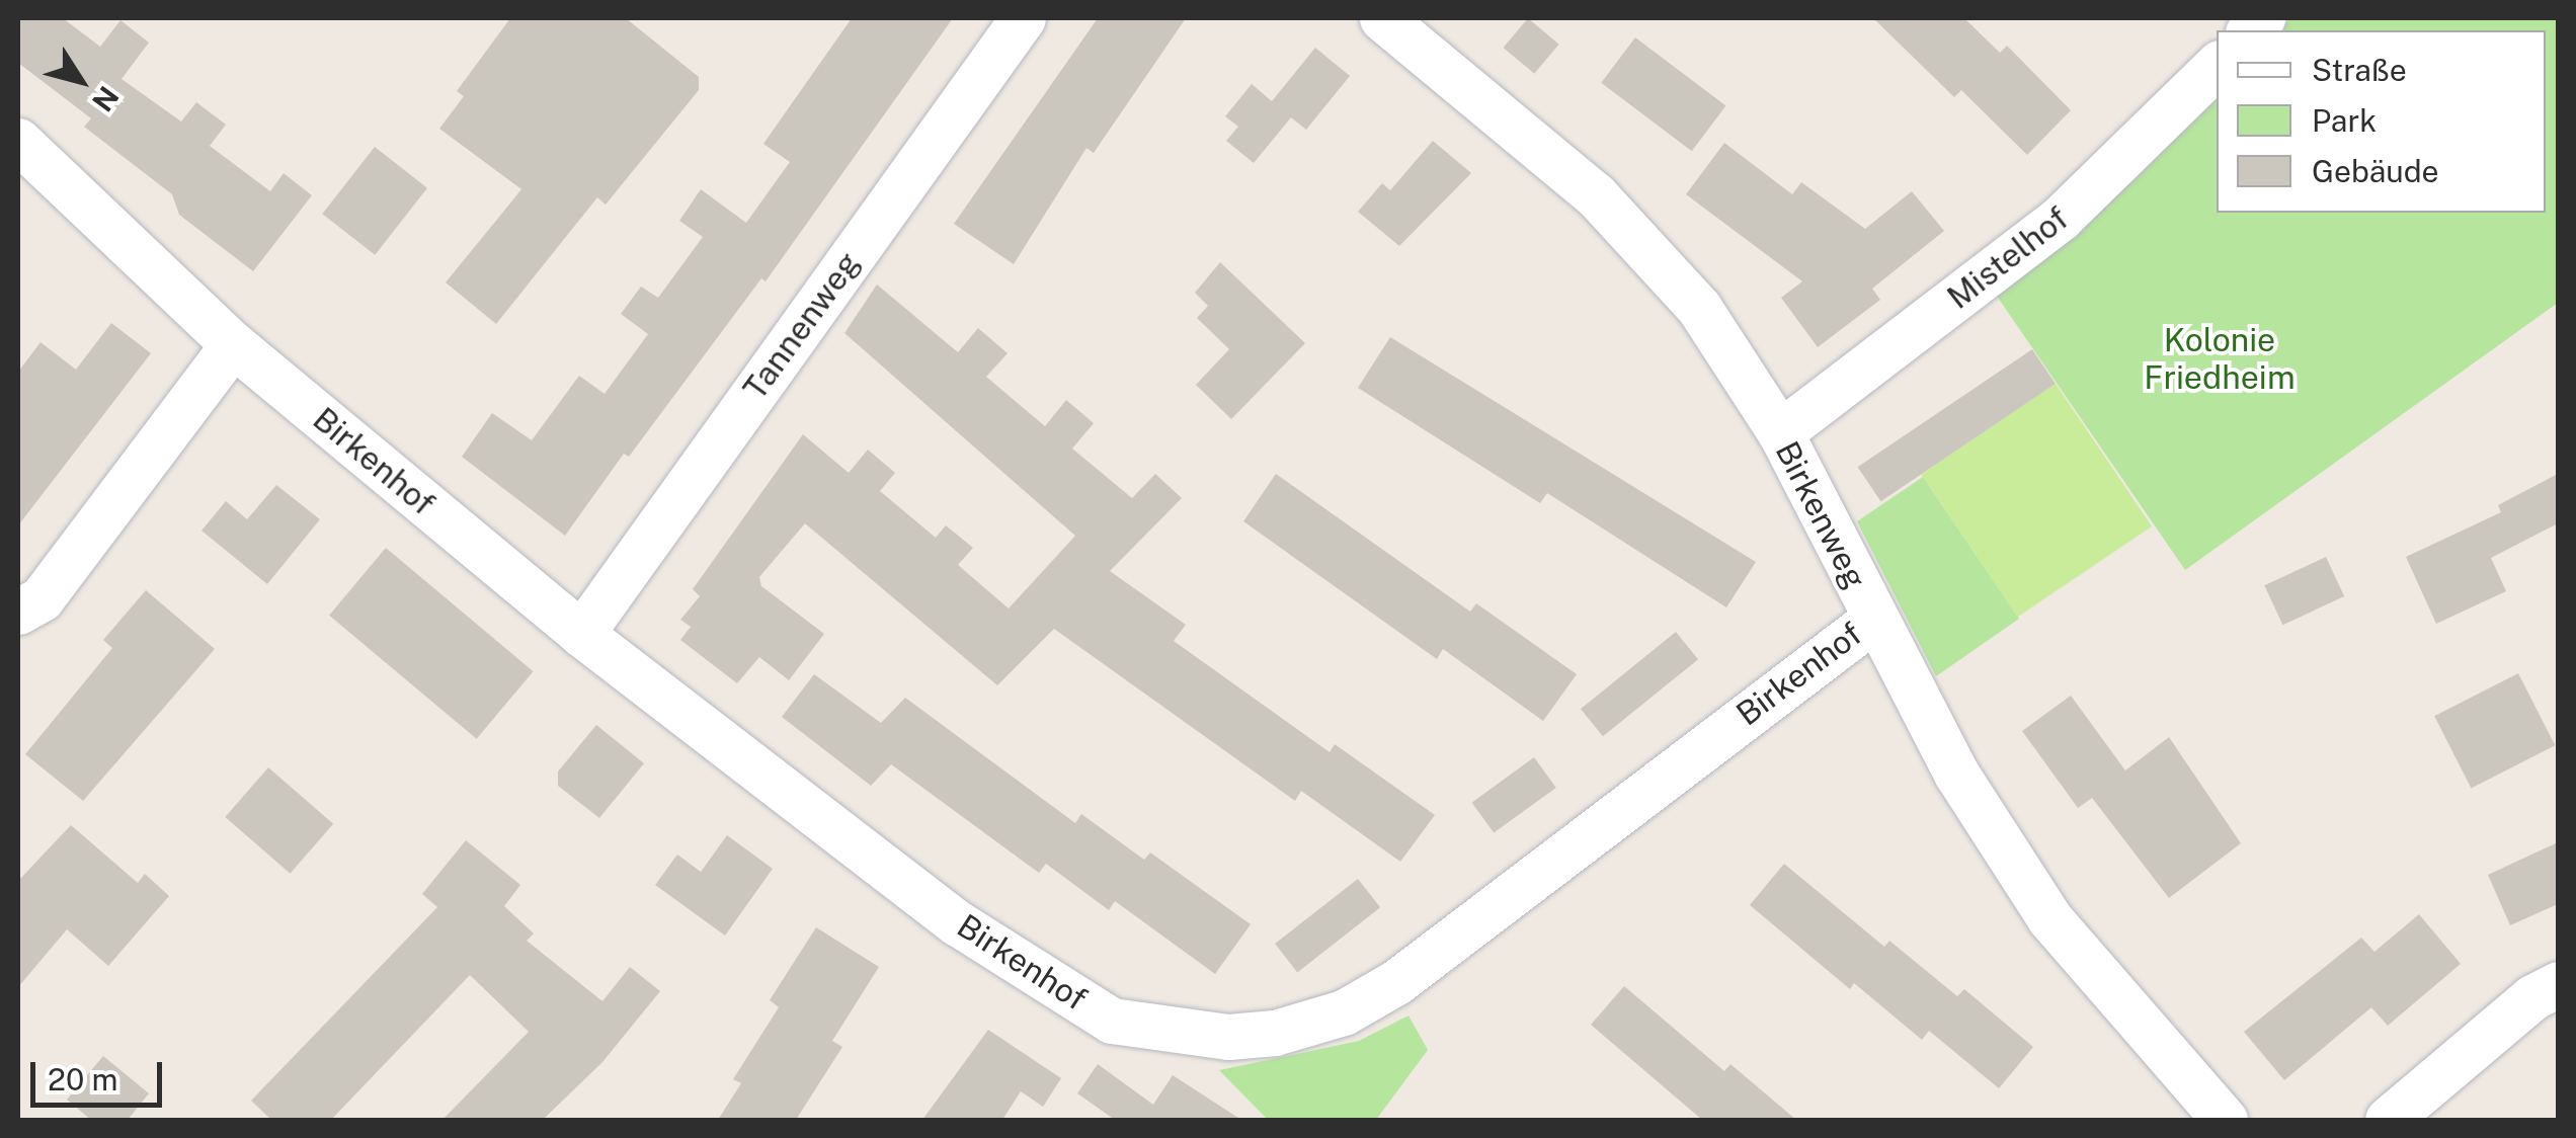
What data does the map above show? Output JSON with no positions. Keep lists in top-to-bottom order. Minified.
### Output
{"streets":{"street":["Mistelhof","Tannenweg","Birkenhof","Birkenweg"]},"crossings":[["Mistelhof","Birkenweg"],["Tannenweg","Birkenhof"],["Birkenhof","Birkenweg"]],"parks":["Kolonie Friedheim"],"legend":["Straße","Park","Gebäude"],"scale_bar":"20 m","north":"bottom right"}
